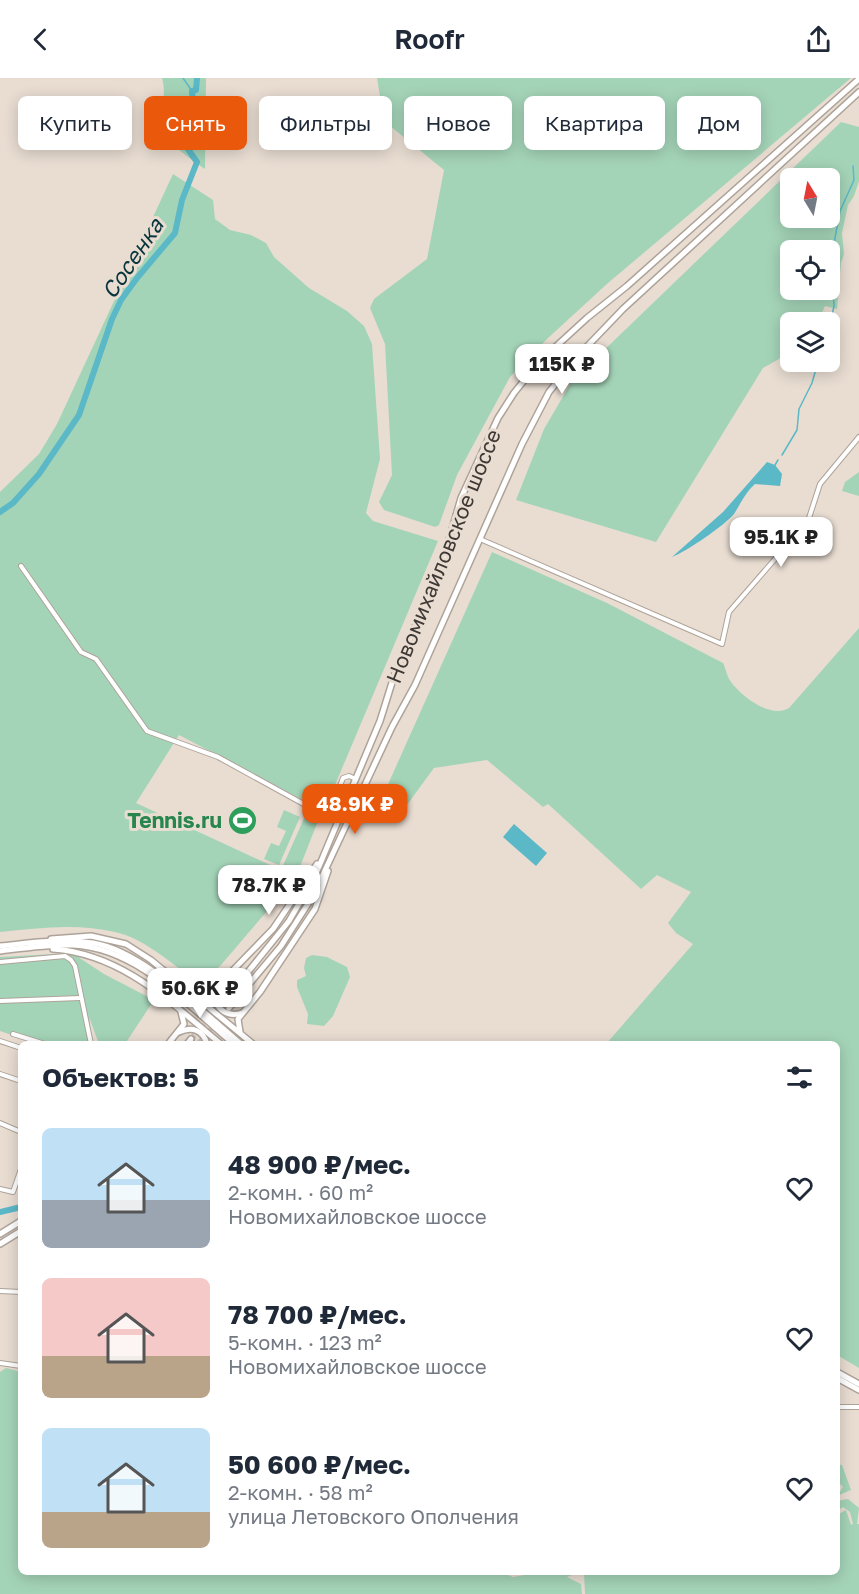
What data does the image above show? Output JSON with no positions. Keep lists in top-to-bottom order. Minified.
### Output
{"streets":{"main road":["Новомихайловское шоссе"]},"water":["Сосенка"],"places":{"sports":["Tennis.ru"]},"north":"top","page":{"header":"Roofr","chip":["Купить","Снять","Фильтры","Новое","Квартира","Дом"],"price":["115K ₽","95.1K ₽","48.9K ₽","78.7K ₽","50.6K ₽"],"heading":"Объектов: 5","list":[{"name":"48 900 ₽/мес.","note":"2-комн. · 60 m² · Новомихайловское шоссе"},{"name":"78 700 ₽/мес.","note":"5-комн. · 123 m² · Новомихайловское шоссе"},{"name":"50 600 ₽/мес.","note":"2-комн. · 58 m² · улица Летовского Ополчения"}]}}
